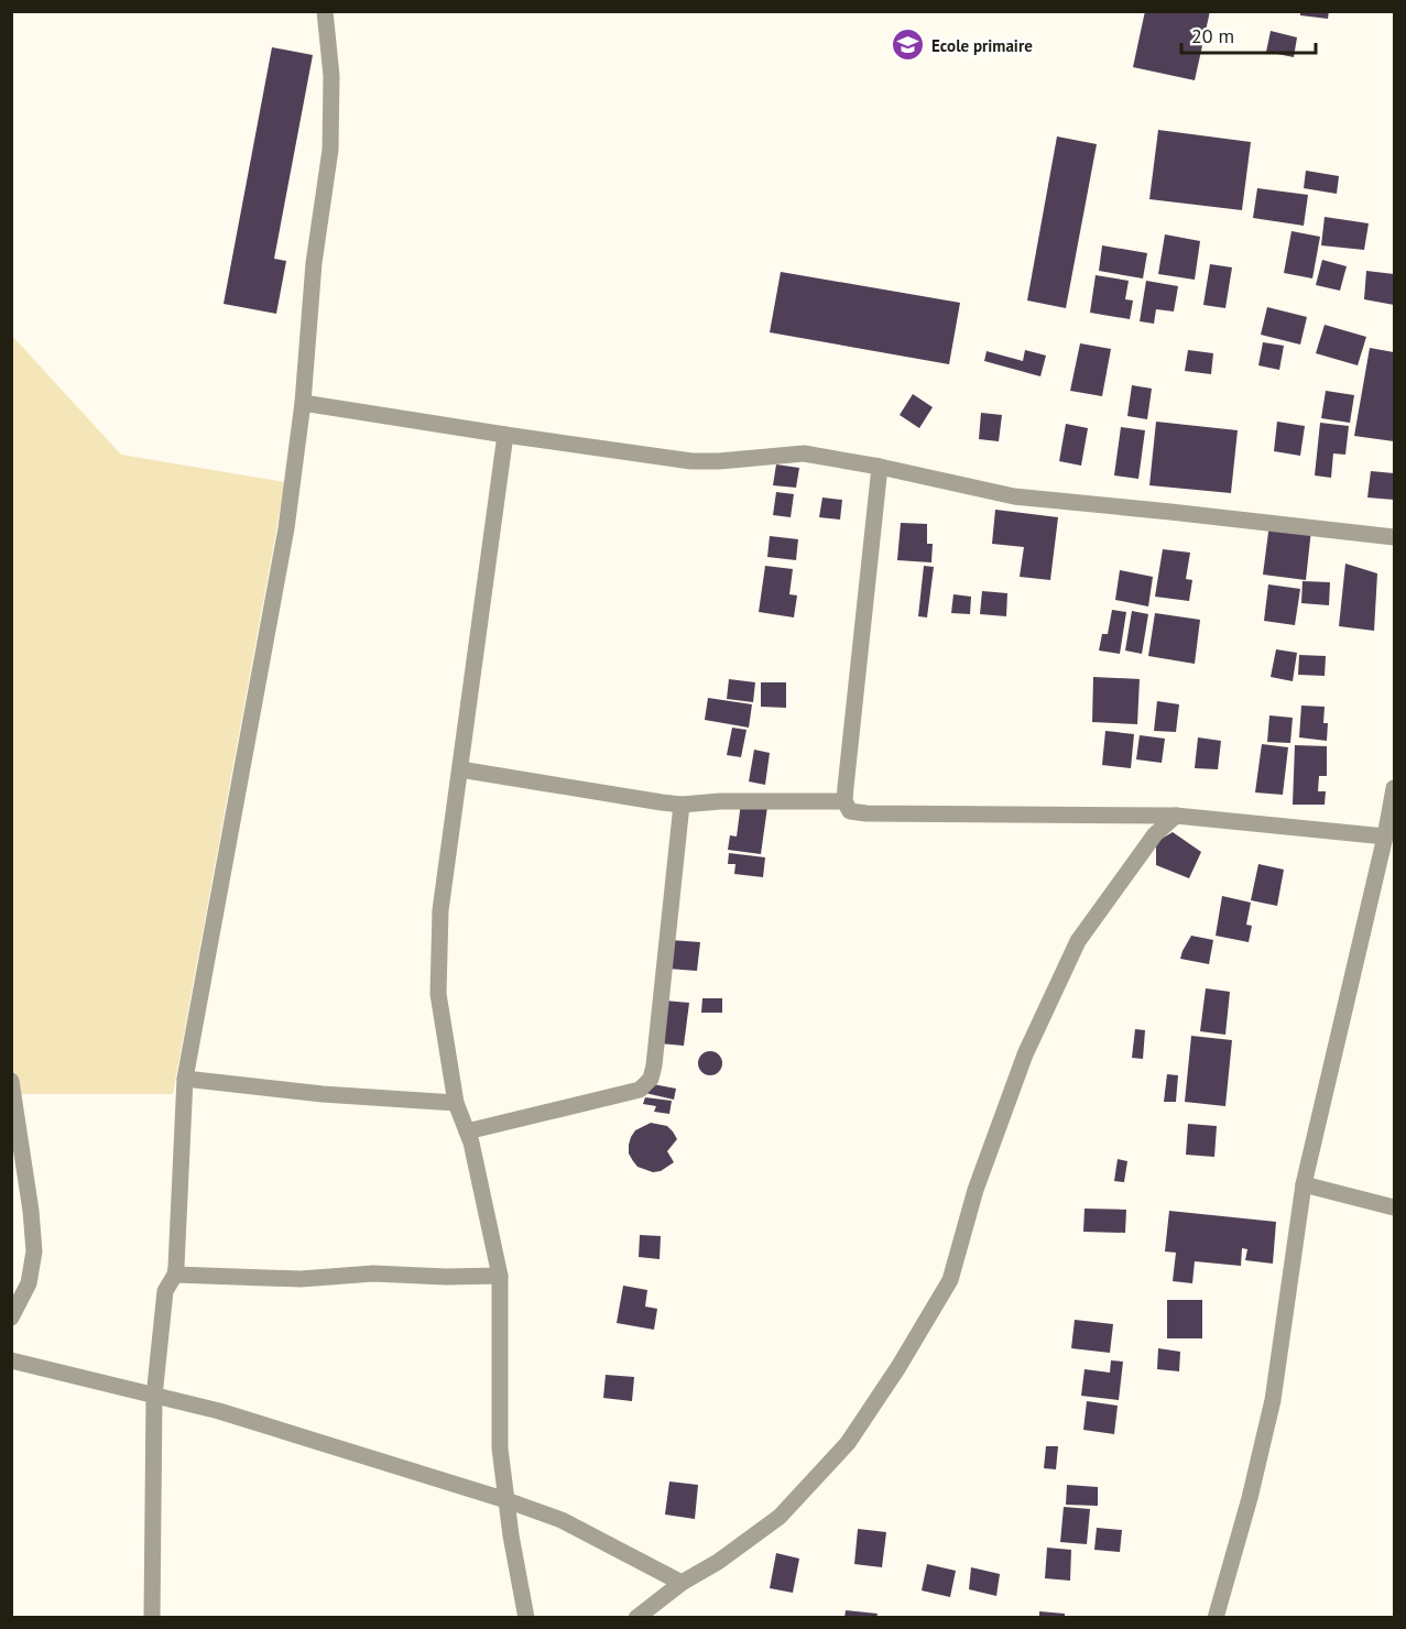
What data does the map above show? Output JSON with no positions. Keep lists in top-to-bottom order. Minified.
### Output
{"places":{"school or university":["Ecole primaire"]},"scale_bar":"20 m"}
